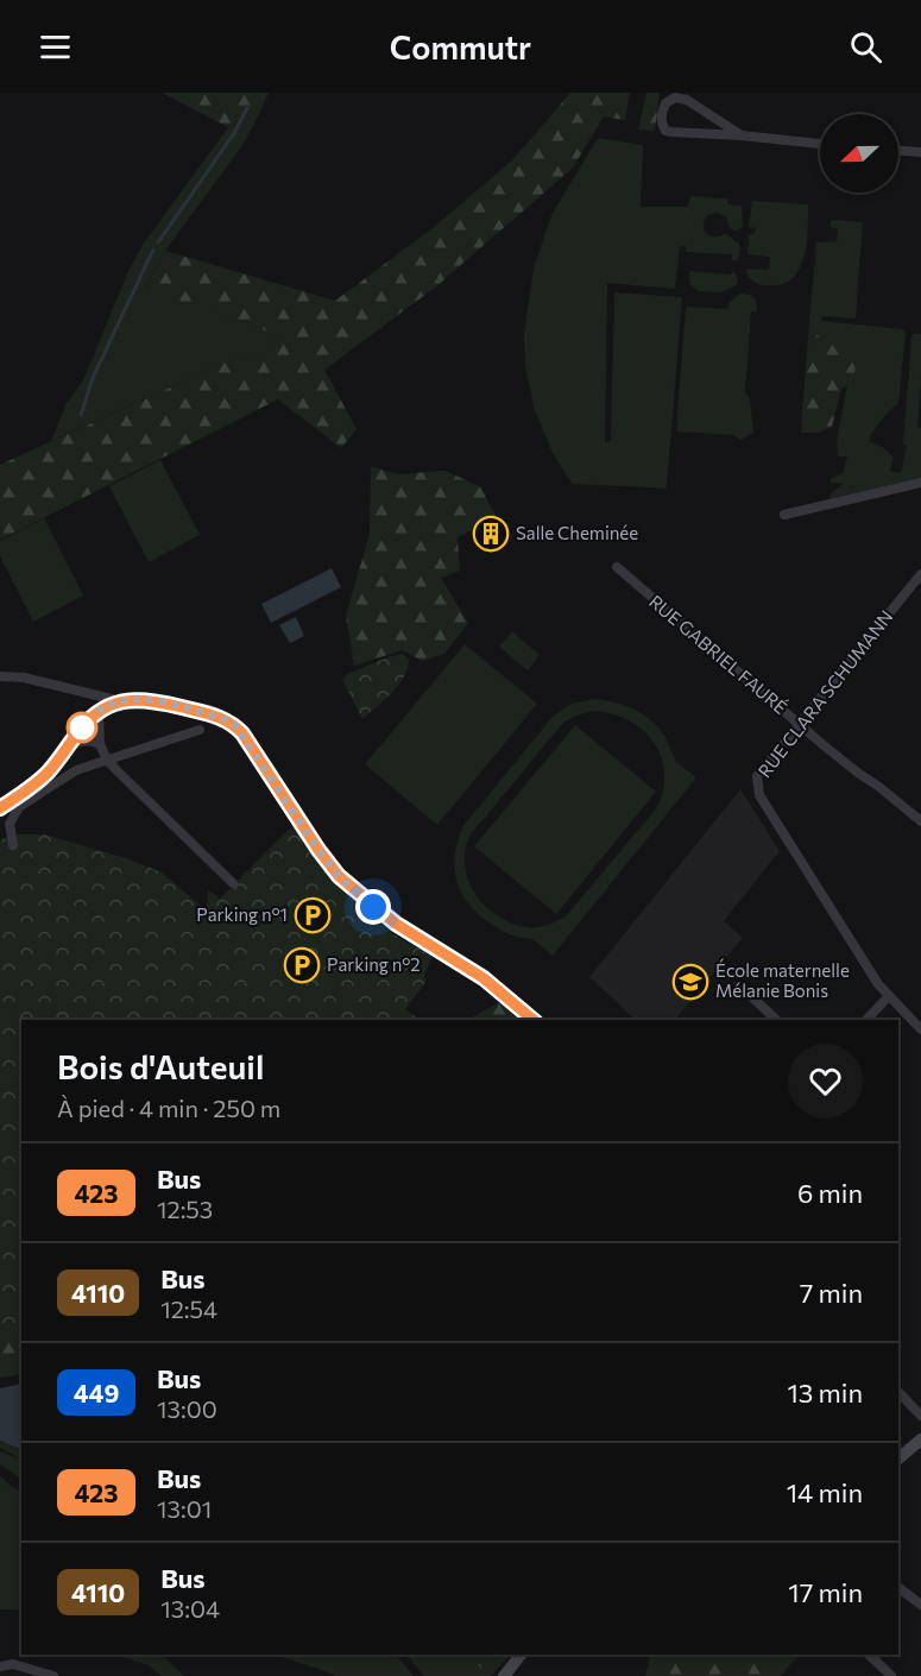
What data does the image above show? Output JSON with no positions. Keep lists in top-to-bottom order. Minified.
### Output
{"streets":{"street":["RUE GABRIEL FAURÉ","RUE CLARA SCHUMANN"]},"crossings":[["RUE GABRIEL FAURÉ","RUE CLARA SCHUMANN"]],"places":{"building":["Salle Cheminée"],"parking":["Parking n°1","Parking n°2"],"school or university":["École maternelle Mélanie Bonis"]},"lines":["bus line 423"],"north":"left","page":{"header":"Commutr","heading":["Bois d'Auteuil","À pied · 4 min · 250 m"],"list":[{"mark":"423","name":"Bus","note":"12:53","value":"6 min"},{"mark":"4110","name":"Bus","note":"12:54","value":"7 min"},{"mark":"449","name":"Bus","note":"13:00","value":"13 min"},{"mark":"423","name":"Bus","note":"13:01","value":"14 min"},{"mark":"4110","name":"Bus","note":"13:04","value":"17 min"}]}}
